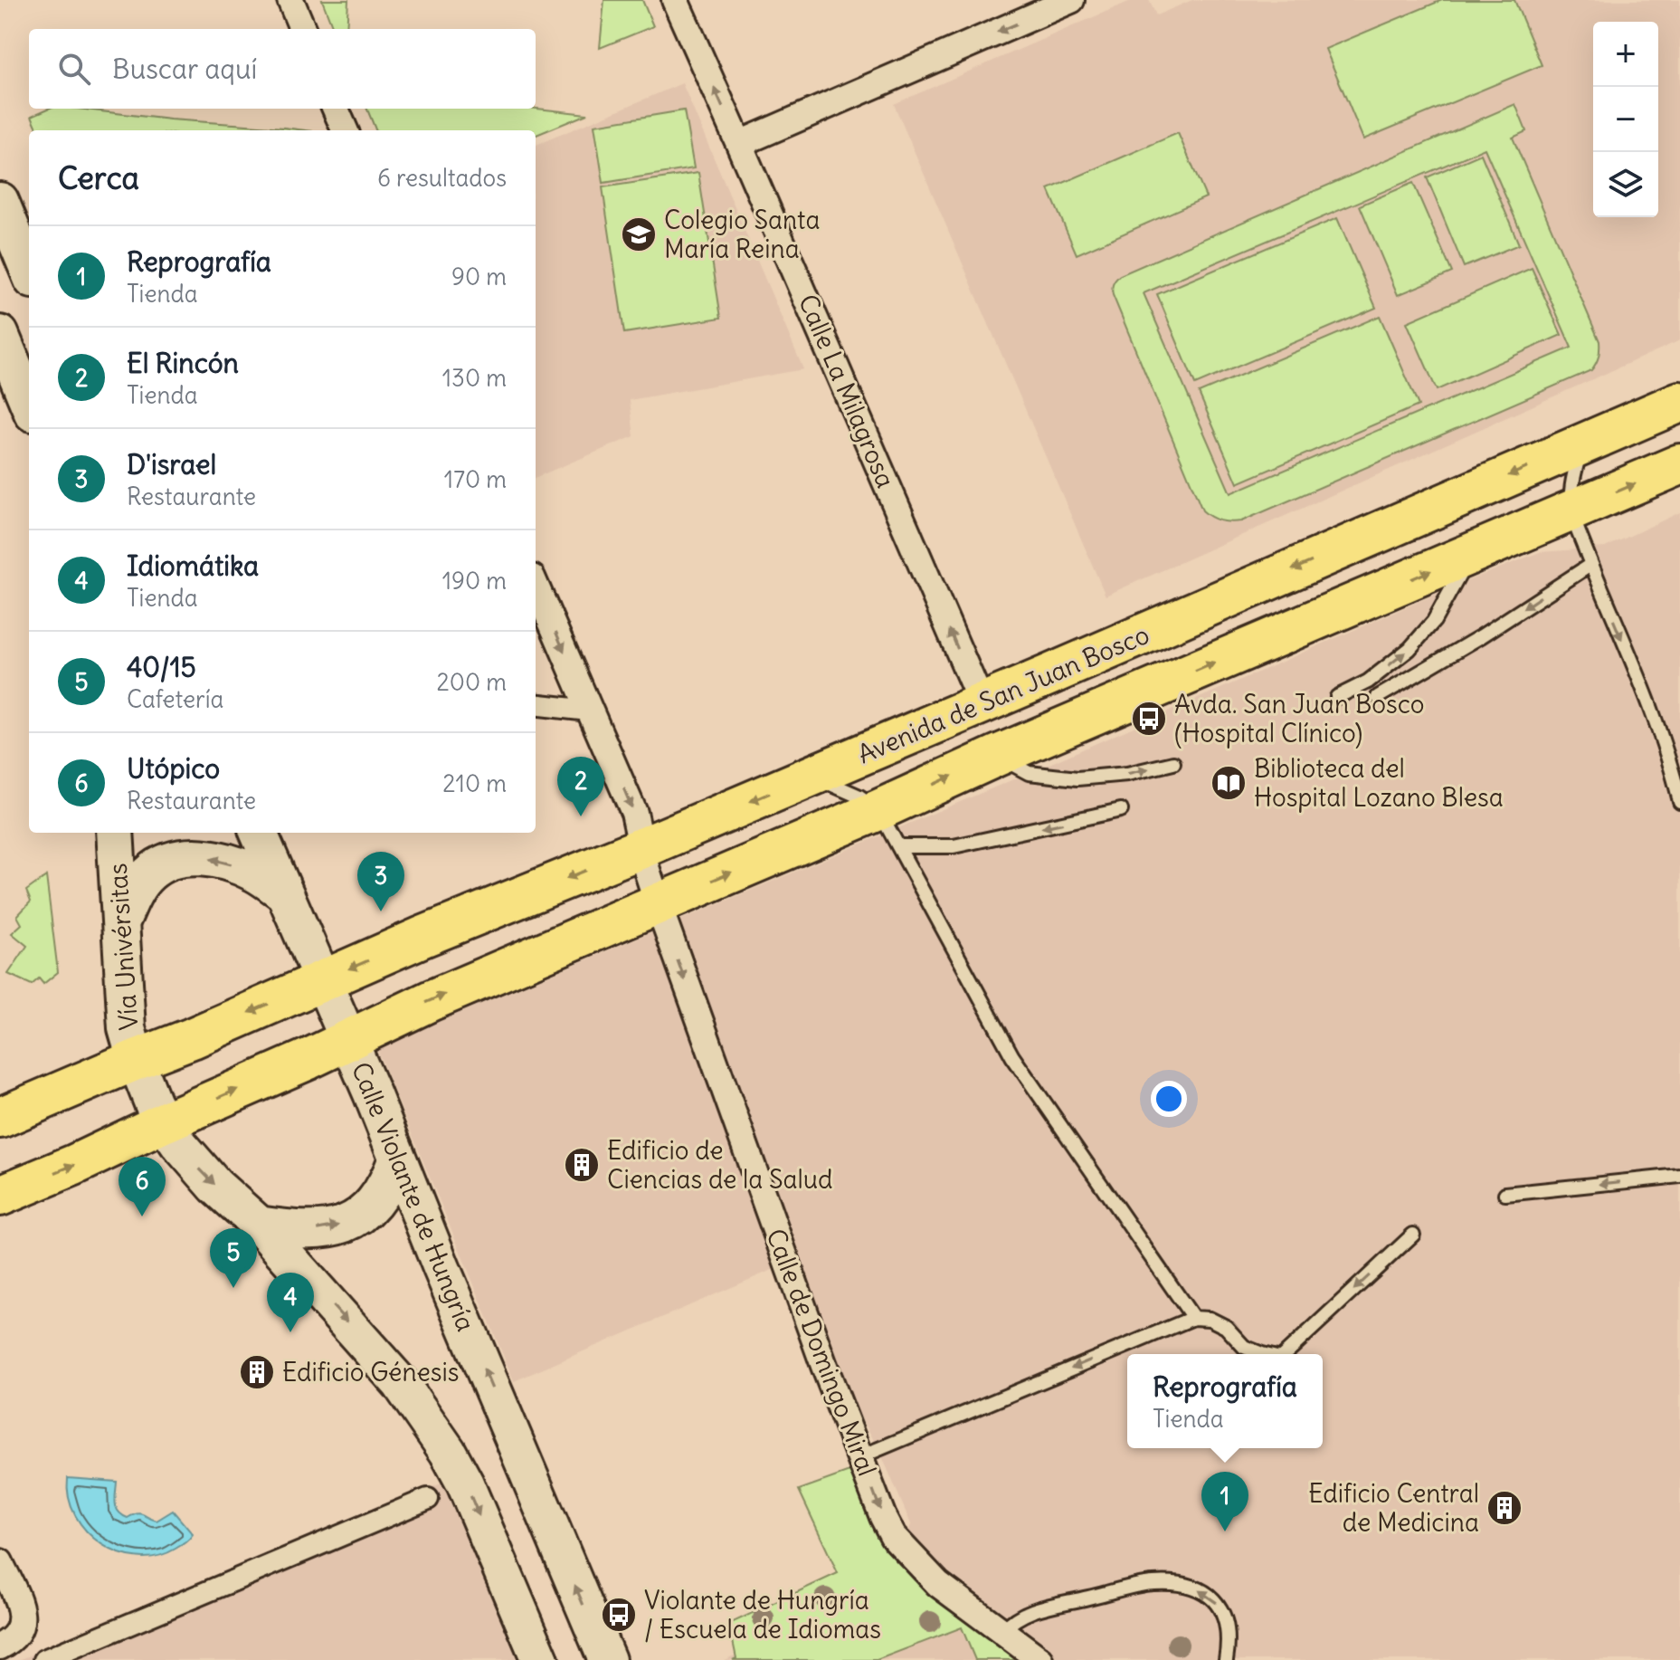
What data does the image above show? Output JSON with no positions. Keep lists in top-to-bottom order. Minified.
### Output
{"streets":{"main road":["Avenida de San Juan Bosco","Vía Univérsitas","Calle Violante de Hungría"],"street":["Calle La Milagrosa","Calle de Domingo Miral"]},"crossings":[["Calle La Milagrosa","Avenida de San Juan Bosco"],["Avenida de San Juan Bosco","Calle Violante de Hungría"],["Avenida de San Juan Bosco","Calle de Domingo Miral"]],"one_way":["Calle La Milagrosa","Calle de Domingo Miral"],"places":{"school or university":["Colegio Santa María Reina"],"bus stop":["Avda. San Juan Bosco (Hospital Clínico)","Violante de Hungría / Escuela de Idiomas"],"library":["Biblioteca del Hospital Lozano Blesa"],"building":["Edificio de Ciencias de la Salud","Edificio Génesis","Edificio Central de Medicina"]},"page":{"map_buttons":["+","−"],"search":"Buscar aquí","heading":["Cerca","6 resultados"],"list":[{"mark":"1","name":"Reprografía","note":"Tienda","value":"90 m"},{"mark":"2","name":"El Rincón","note":"Tienda","value":"130 m"},{"mark":"3","name":"D'israel","note":"Restaurante","value":"170 m"},{"mark":"4","name":"Idiomátika","note":"Tienda","value":"190 m"},{"mark":"5","name":"40/15","note":"Cafetería","value":"200 m"},{"mark":"6","name":"Utópico","note":"Restaurante","value":"210 m"}],"pins":["2","3","6","5","4","1"],"popup":["Reprografía","Tienda"]}}
